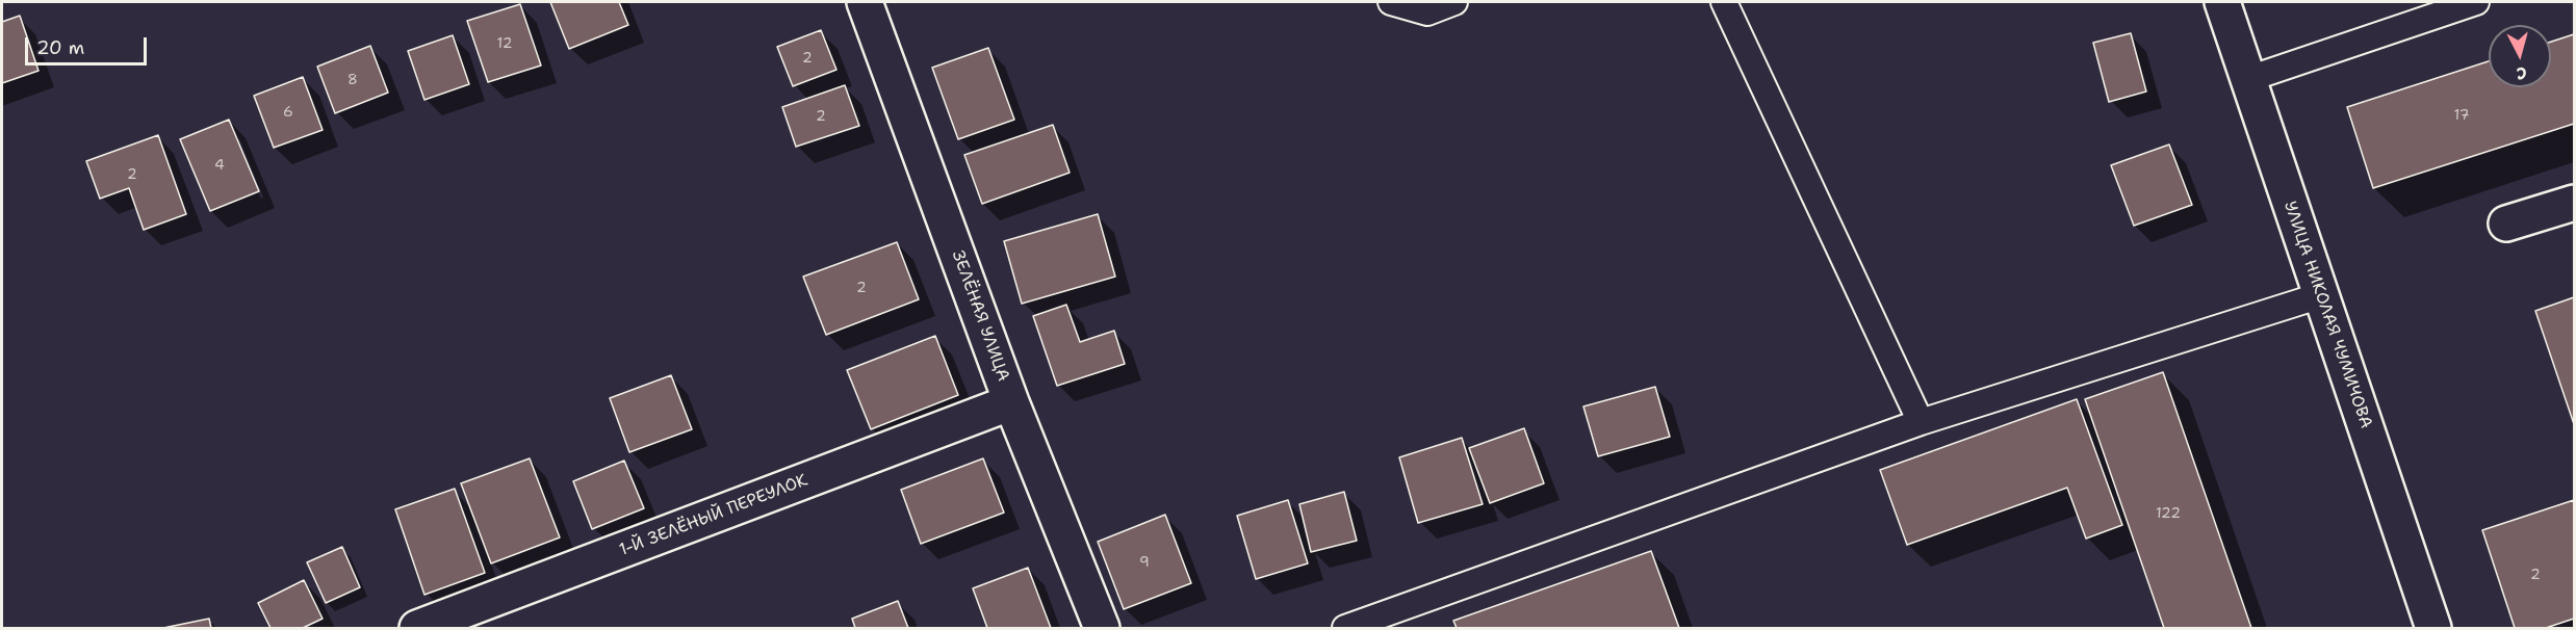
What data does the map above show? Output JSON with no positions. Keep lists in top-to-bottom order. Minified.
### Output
{"streets":{"street":["УЛИЦА НИКОЛАЯ ЧУМИЧОВА","ЗЕЛЁНАЯ УЛИЦА","1-Й ЗЕЛЁНЫЙ ПЕРЕУЛОК"]},"crossings":[["ЗЕЛЁНАЯ УЛИЦА","1-Й ЗЕЛЁНЫЙ ПЕРЕУЛОК"]],"house_numbers":["12","2","8","6","17","2","4","2","2","122","9","2"],"scale_bar":"20 m","north":"bottom"}
